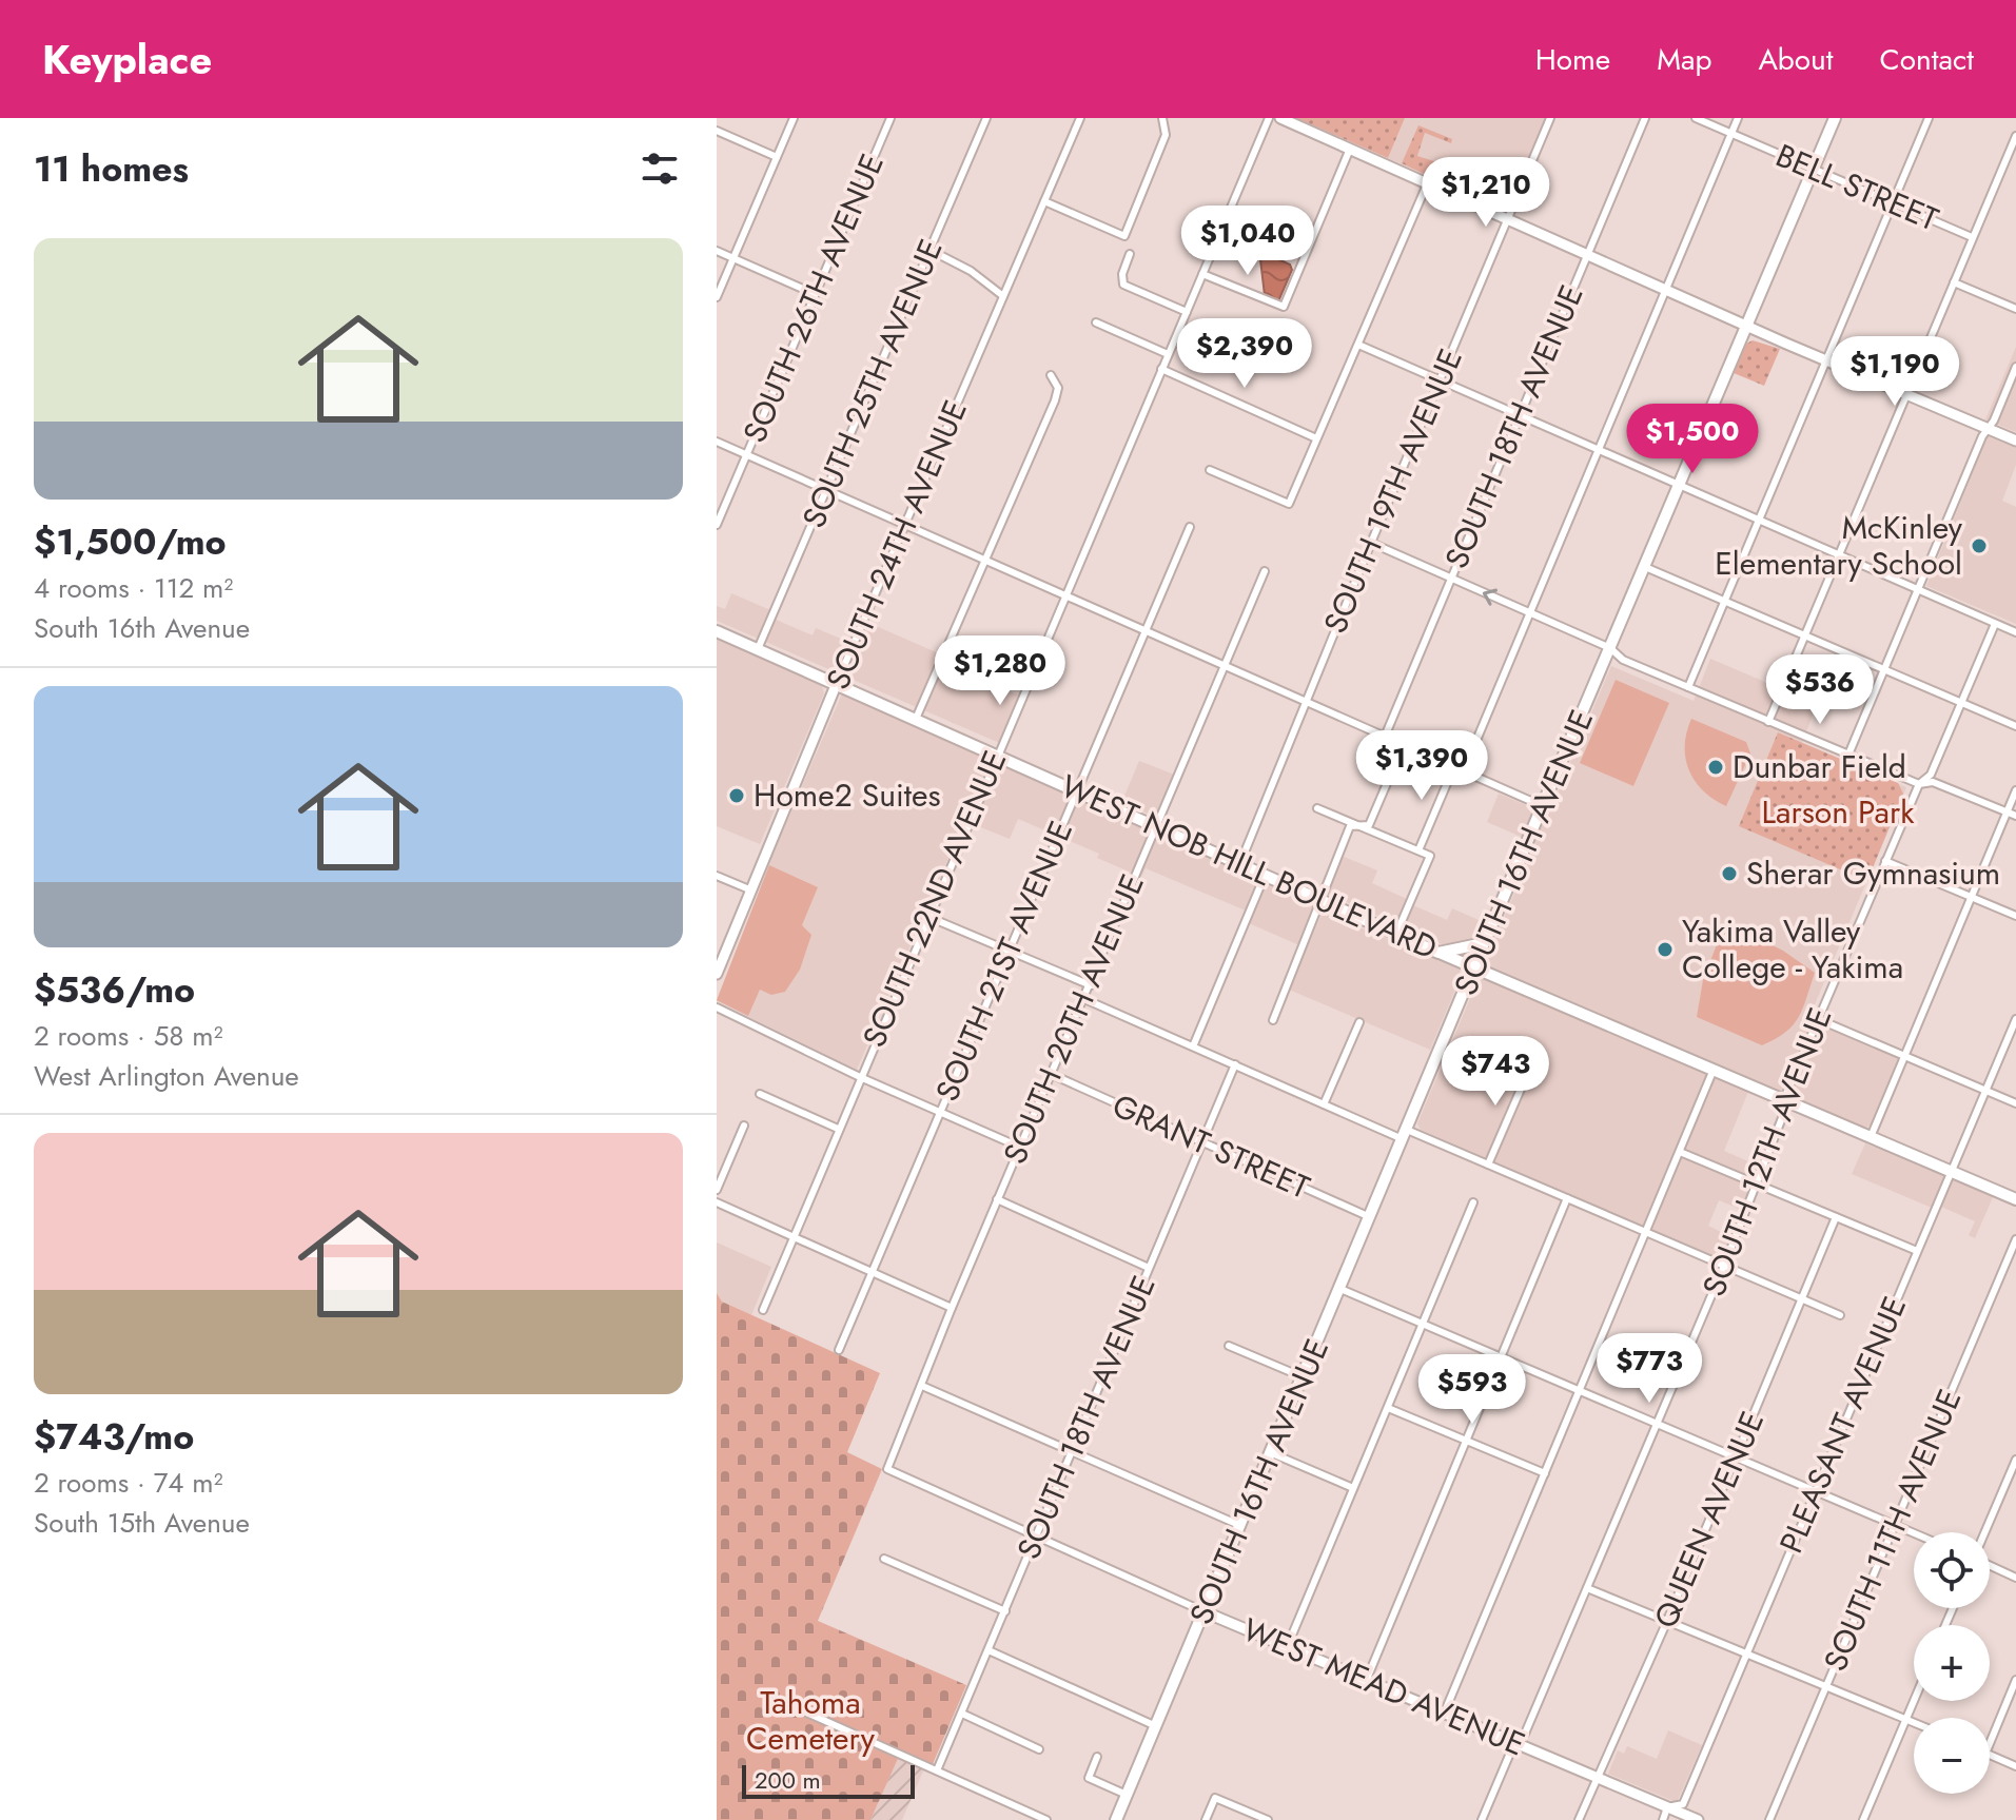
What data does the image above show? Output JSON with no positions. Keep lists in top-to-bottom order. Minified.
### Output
{"streets":{"main road":["SOUTH 16TH AVENUE","WEST NOB HILL BOULEVARD"],"street":["BELL STREET","SOUTH 26TH AVENUE","SOUTH 25TH AVENUE","SOUTH 18TH AVENUE","SOUTH 19TH AVENUE","SOUTH 24TH AVENUE","SOUTH 22ND AVENUE","SOUTH 21ST AVENUE","SOUTH 20TH AVENUE","GRANT STREET","SOUTH 12TH AVENUE","PLEASANT AVENUE","QUEEN AVENUE","SOUTH 11TH AVENUE","WEST MEAD AVENUE"]},"crossings":[["BELL STREET","SOUTH 16TH AVENUE"],["SOUTH 25TH AVENUE","WEST NOB HILL BOULEVARD"],["SOUTH 18TH AVENUE","GRANT STREET"],["SOUTH 18TH AVENUE","WEST MEAD AVENUE"],["SOUTH 19TH AVENUE","WEST NOB HILL BOULEVARD"],["SOUTH 24TH AVENUE","WEST NOB HILL BOULEVARD"],["SOUTH 16TH AVENUE","WEST NOB HILL BOULEVARD"],["SOUTH 16TH AVENUE","GRANT STREET"],["SOUTH 16TH AVENUE","WEST MEAD AVENUE"],["WEST NOB HILL BOULEVARD","SOUTH 22ND AVENUE"],["WEST NOB HILL BOULEVARD","SOUTH 21ST AVENUE"],["WEST NOB HILL BOULEVARD","SOUTH 20TH AVENUE"],["WEST NOB HILL BOULEVARD","SOUTH 12TH AVENUE"],["WEST NOB HILL BOULEVARD","PLEASANT AVENUE"],["SOUTH 20TH AVENUE","GRANT STREET"],["SOUTH 20TH AVENUE","WEST MEAD AVENUE"],["SOUTH 12TH AVENUE","WEST MEAD AVENUE"],["PLEASANT AVENUE","WEST MEAD AVENUE"],["QUEEN AVENUE","WEST MEAD AVENUE"]],"parks":["Larson Park","Tahoma Cemetery"],"places":["McKinley Elementary School","Dunbar Field","Home2 Suites","Sherar Gymnasium","Yakima Valley College - Yakima"],"scale_bar":"200 m","page":{"header":"Keyplace","nav":["Home","Map","About","Contact"],"heading":"11 homes","price":["$1,210","$1,040","$2,390","$1,190","$1,500","$1,280","$536","$1,390","$743","$773","$593"],"list":[{"name":"$1,500/mo","note":"4 rooms · 112 m² · South 16th Avenue"},{"name":"$536/mo","note":"2 rooms · 58 m² · West Arlington Avenue"},{"name":"$743/mo","note":"2 rooms · 74 m² · South 15th Avenue"}],"map_buttons":["+","−"],"scale":"200 m"}}
